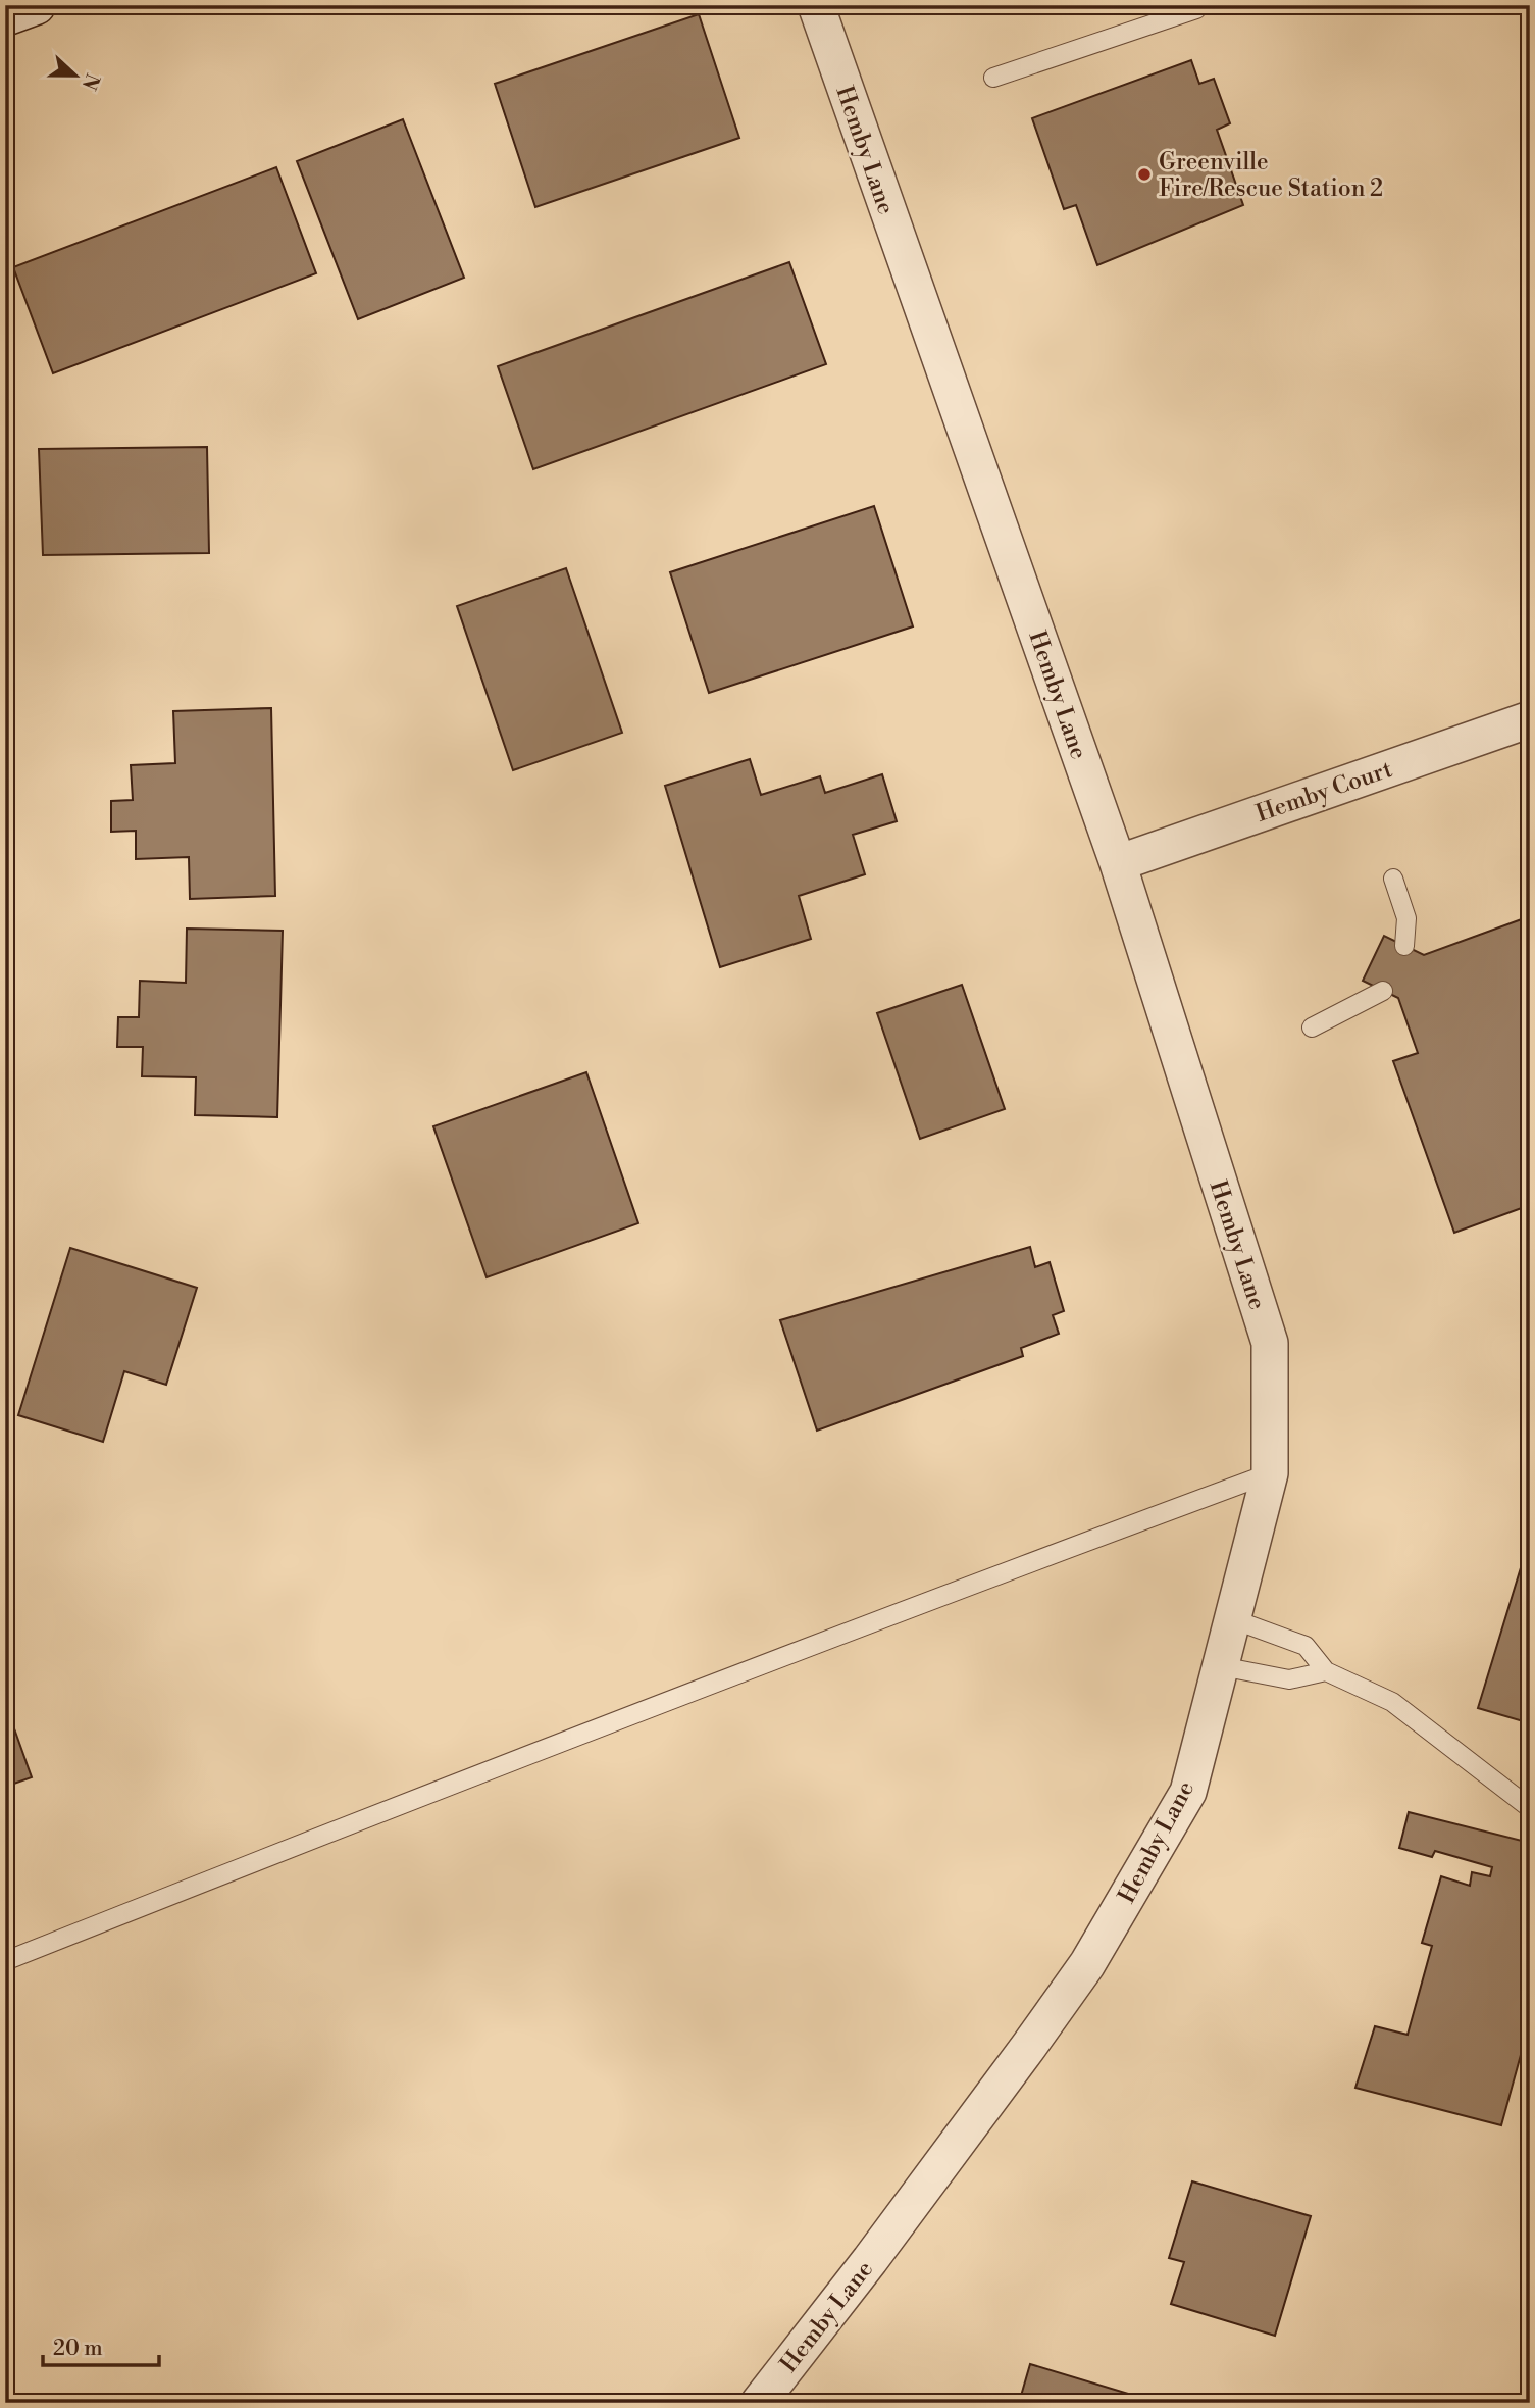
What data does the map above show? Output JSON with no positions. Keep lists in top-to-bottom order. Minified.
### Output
{"streets":{"street":["Hemby Lane","Hemby Court"]},"crossings":[["Hemby Lane","Hemby Court"]],"places":["Greenville Fire/Rescue Station 2"],"scale_bar":"20 m","north":"right"}
